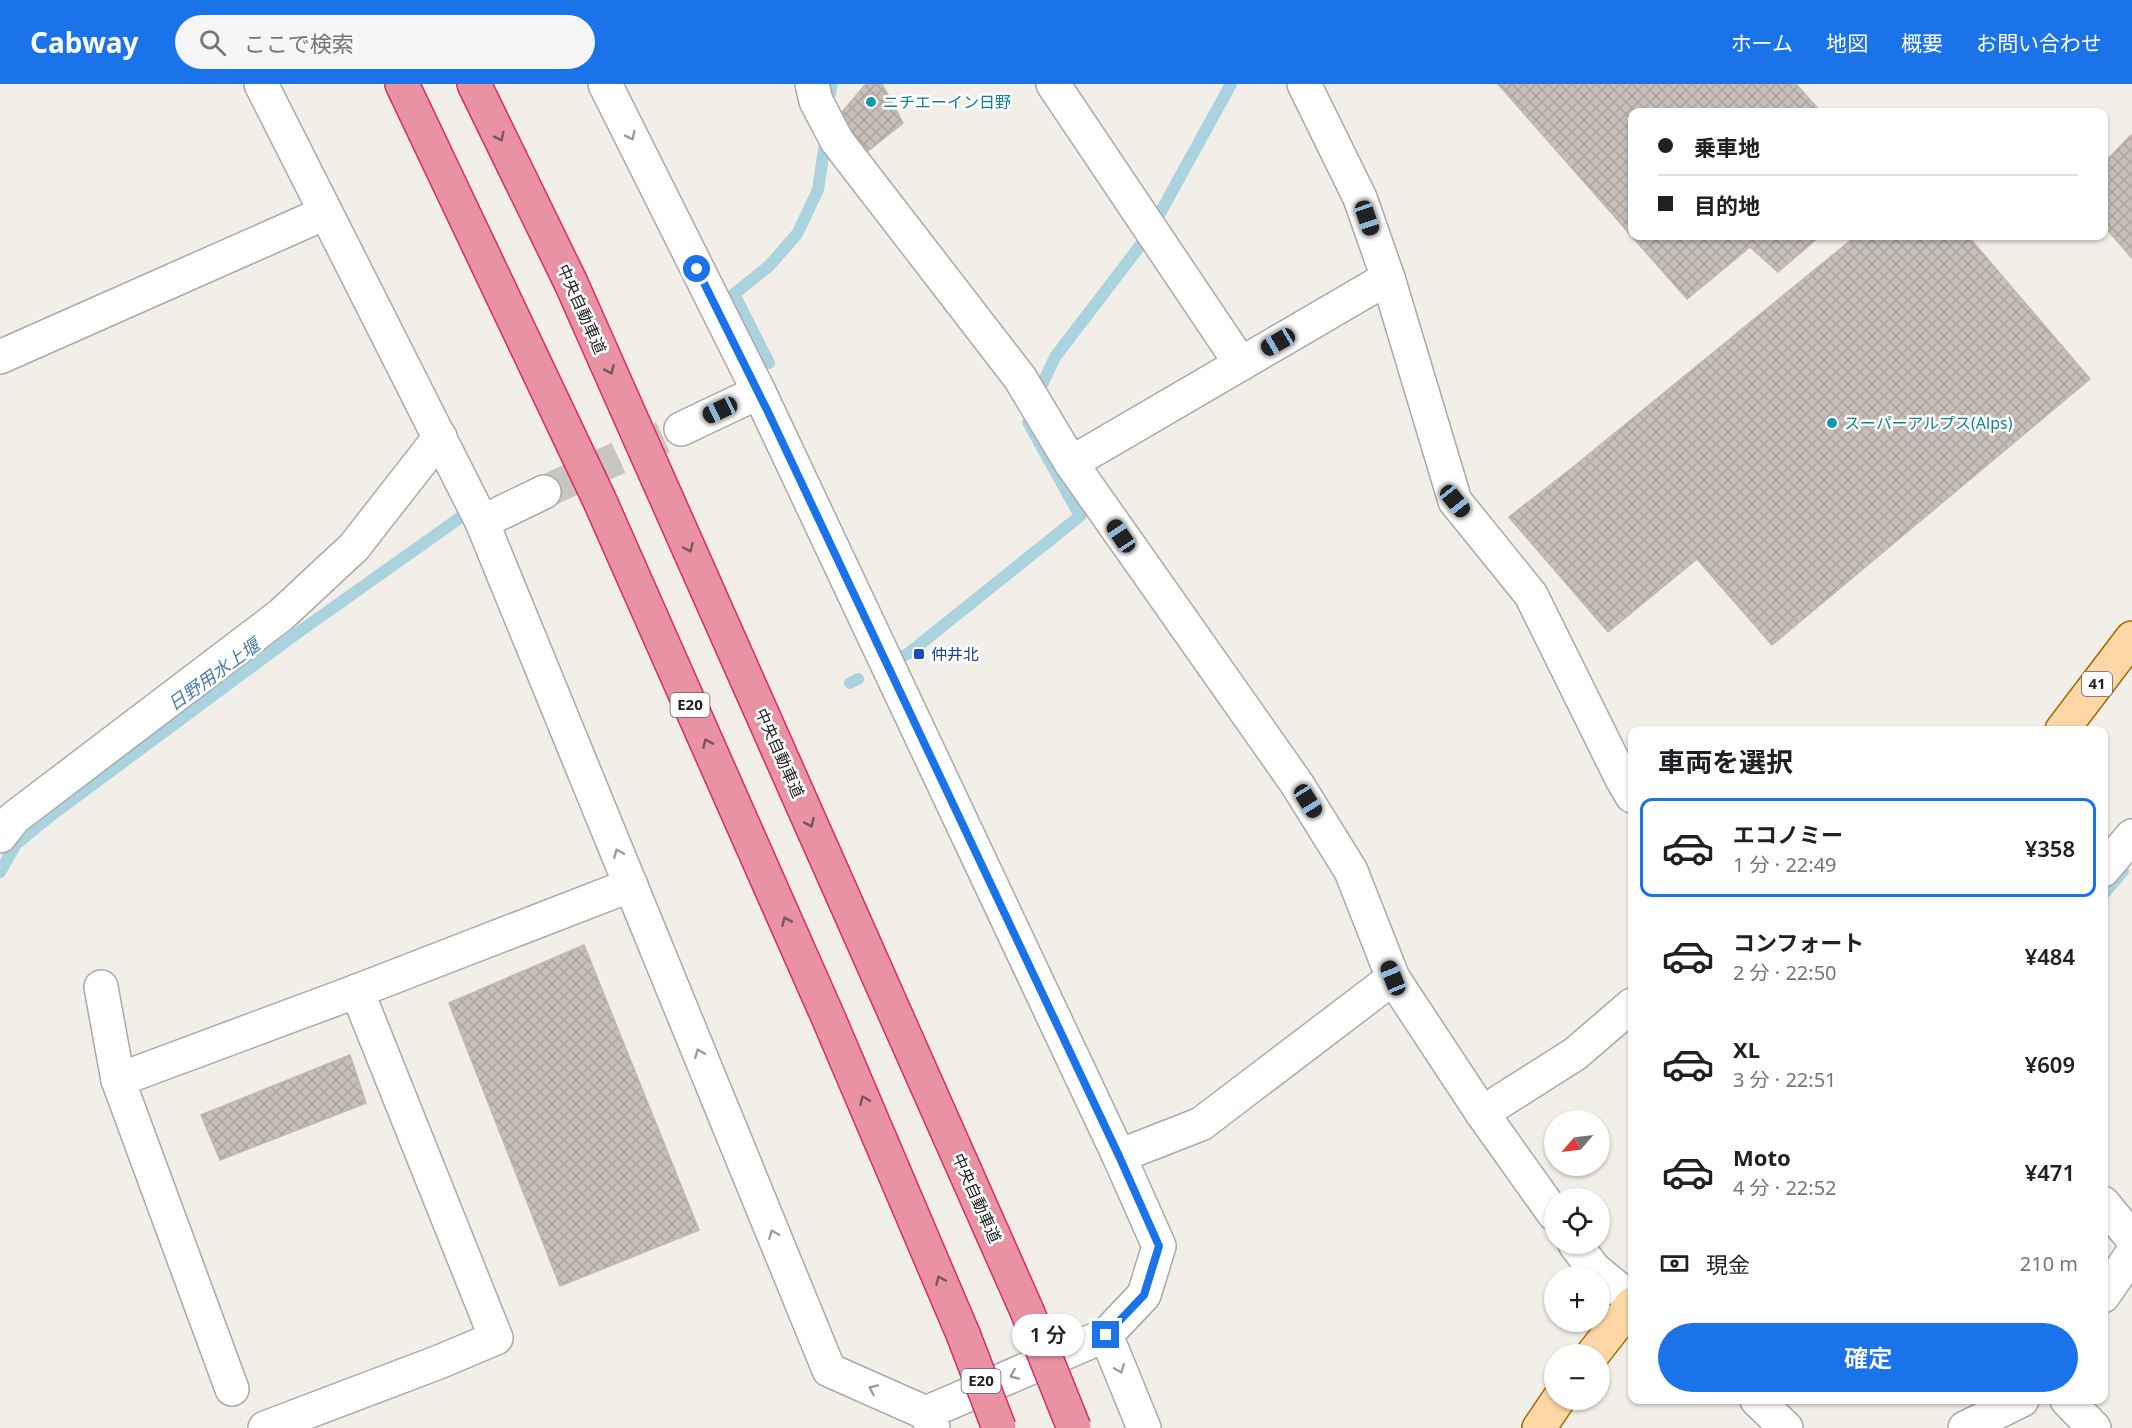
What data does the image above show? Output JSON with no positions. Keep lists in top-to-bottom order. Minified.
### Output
{"streets":{"highway":["中央自動車道","E20"],"main road":["41"]},"water":["日野用水上堰"],"places":{"other":["ニチエーイン日野","スーパーアルプス(Alps)"],"transit":["仲井北"]},"north":"bottom left","page":{"header":"Cabway","search":"ここで検索","nav":["ホーム","地図","概要","お問い合わせ"],"banner":["乗車地","目的地"],"heading":"車両を選択","list":[{"name":"エコノミー","note":"1 分 · 22:49","value":"¥358"},{"name":"コンフォート","note":"2 分 · 22:50","value":"¥484"},{"name":"XL","note":"3 分 · 22:51","value":"¥609"},{"name":"Moto","note":"4 分 · 22:52","value":"¥471"}],"map_buttons":["+","−"],"pay":["現金","210 m"],"buttons":"確定","bubble":"1 分"}}
